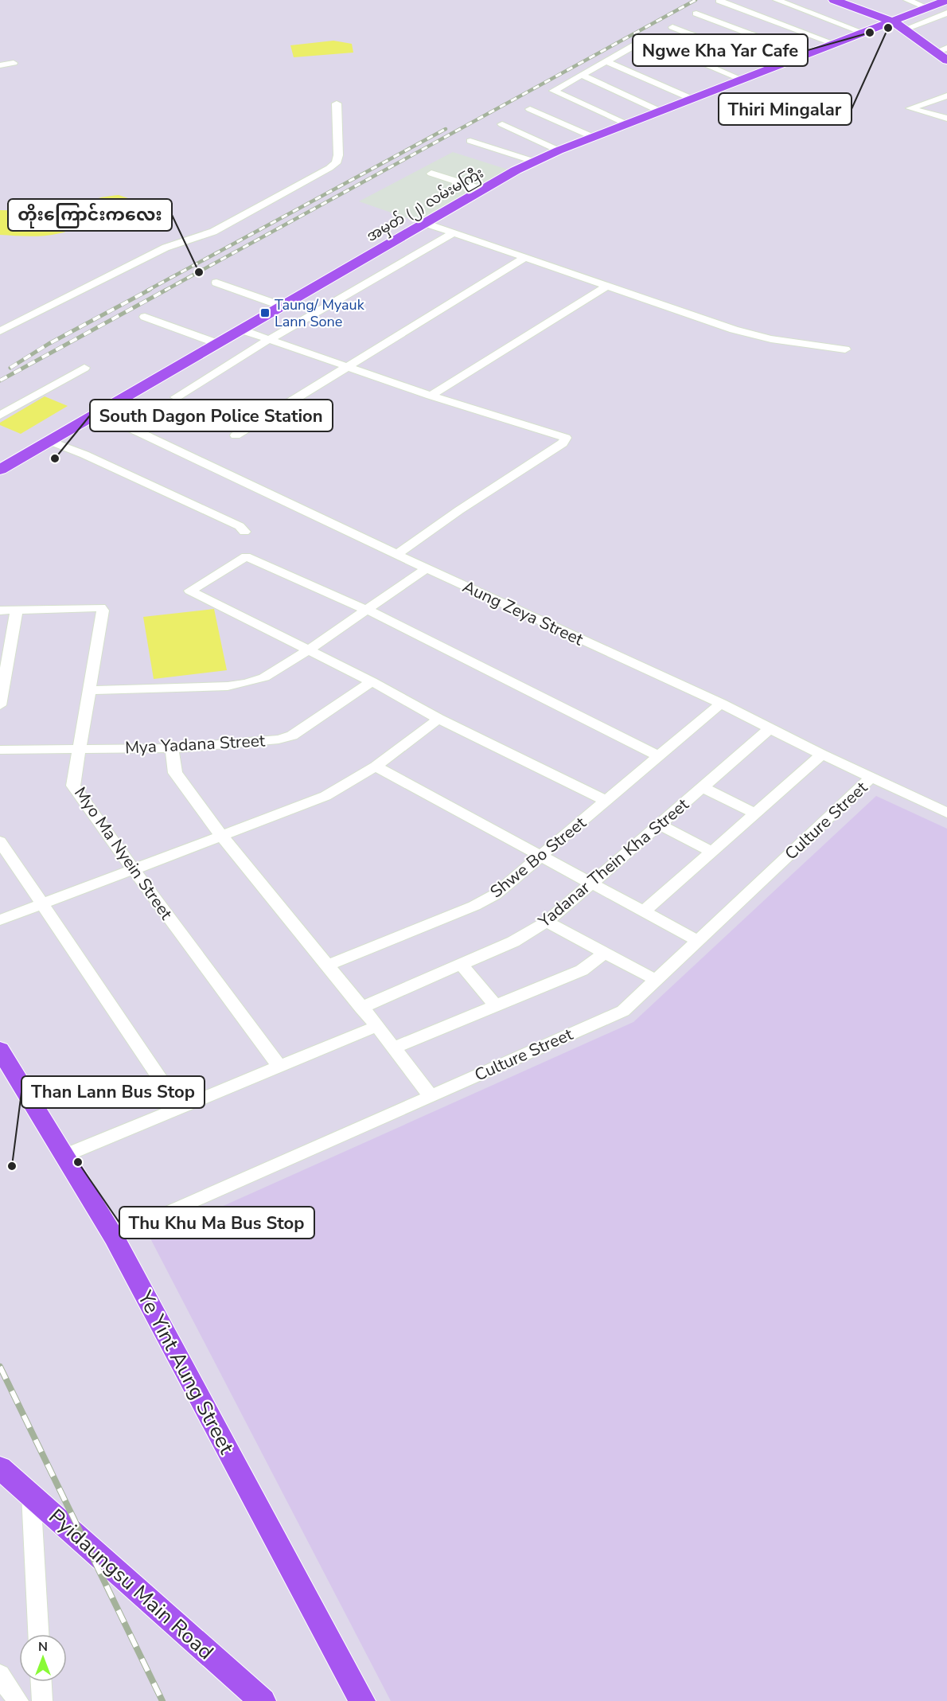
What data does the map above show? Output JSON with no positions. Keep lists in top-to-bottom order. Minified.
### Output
{"streets":{"main road":["အမှတ် (၂) လမ်းမကြီး","Ye Yint Aung Street","Pyidaungsu Main Road"],"street":["Aung Zeya Street","Mya Yadana Street","Culture Street","Myo Ma Nyein Street","Shwe Bo Street","Yadanar Thein Kha Street"]},"crossings":[["အမှတ် (၂) လမ်းမကြီး","Aung Zeya Street"],["Aung Zeya Street","Culture Street"],["Aung Zeya Street","Shwe Bo Street"],["Aung Zeya Street","Yadanar Thein Kha Street"],["Mya Yadana Street","Myo Ma Nyein Street"],["Culture Street","Ye Yint Aung Street"]],"places":{"other":["Thiri Mingalar","Ngwe Kha Yar Cafe","တိုးကြောင်းကလေး","South Dagon Police Station","Thu Khu Ma Bus Stop","Than Lann Bus Stop"],"transit":["Taung/ Myauk Lann Sone"]},"north":"top"}
